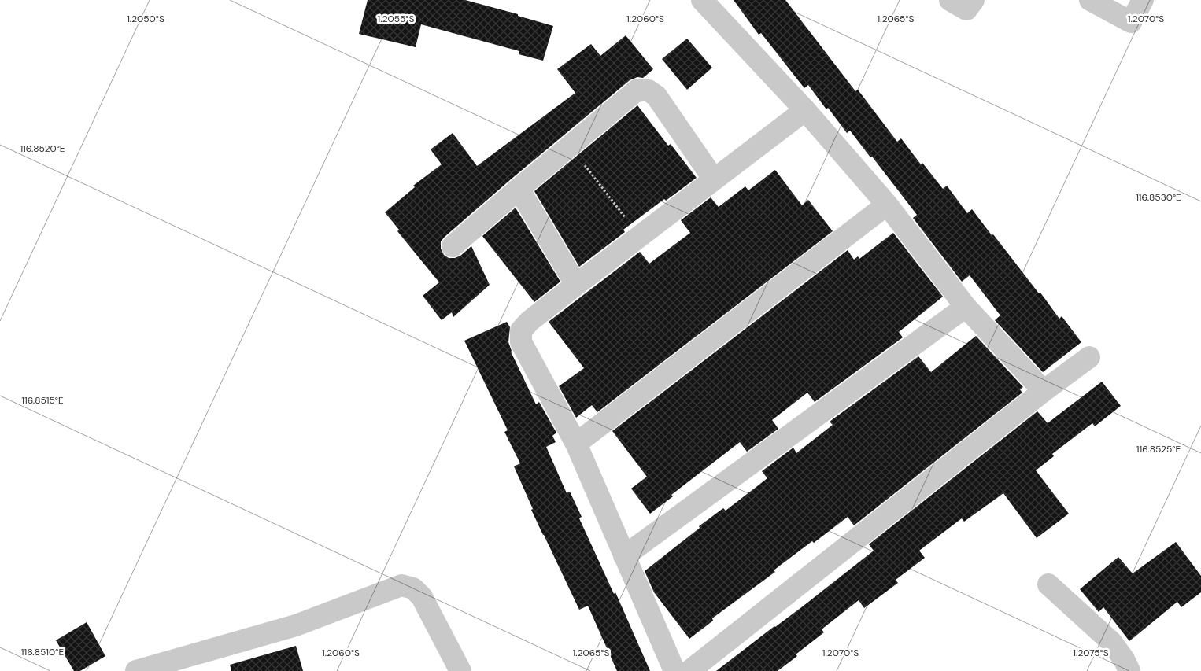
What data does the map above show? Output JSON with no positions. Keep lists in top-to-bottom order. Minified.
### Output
{"coordinates":["1.2050°S","1.2055°S","1.2060°S","1.2065°S","1.2070°S","116.8520°E","116.8530°E","116.8515°E","116.8525°E","116.8510°E","1.2075°S"]}
